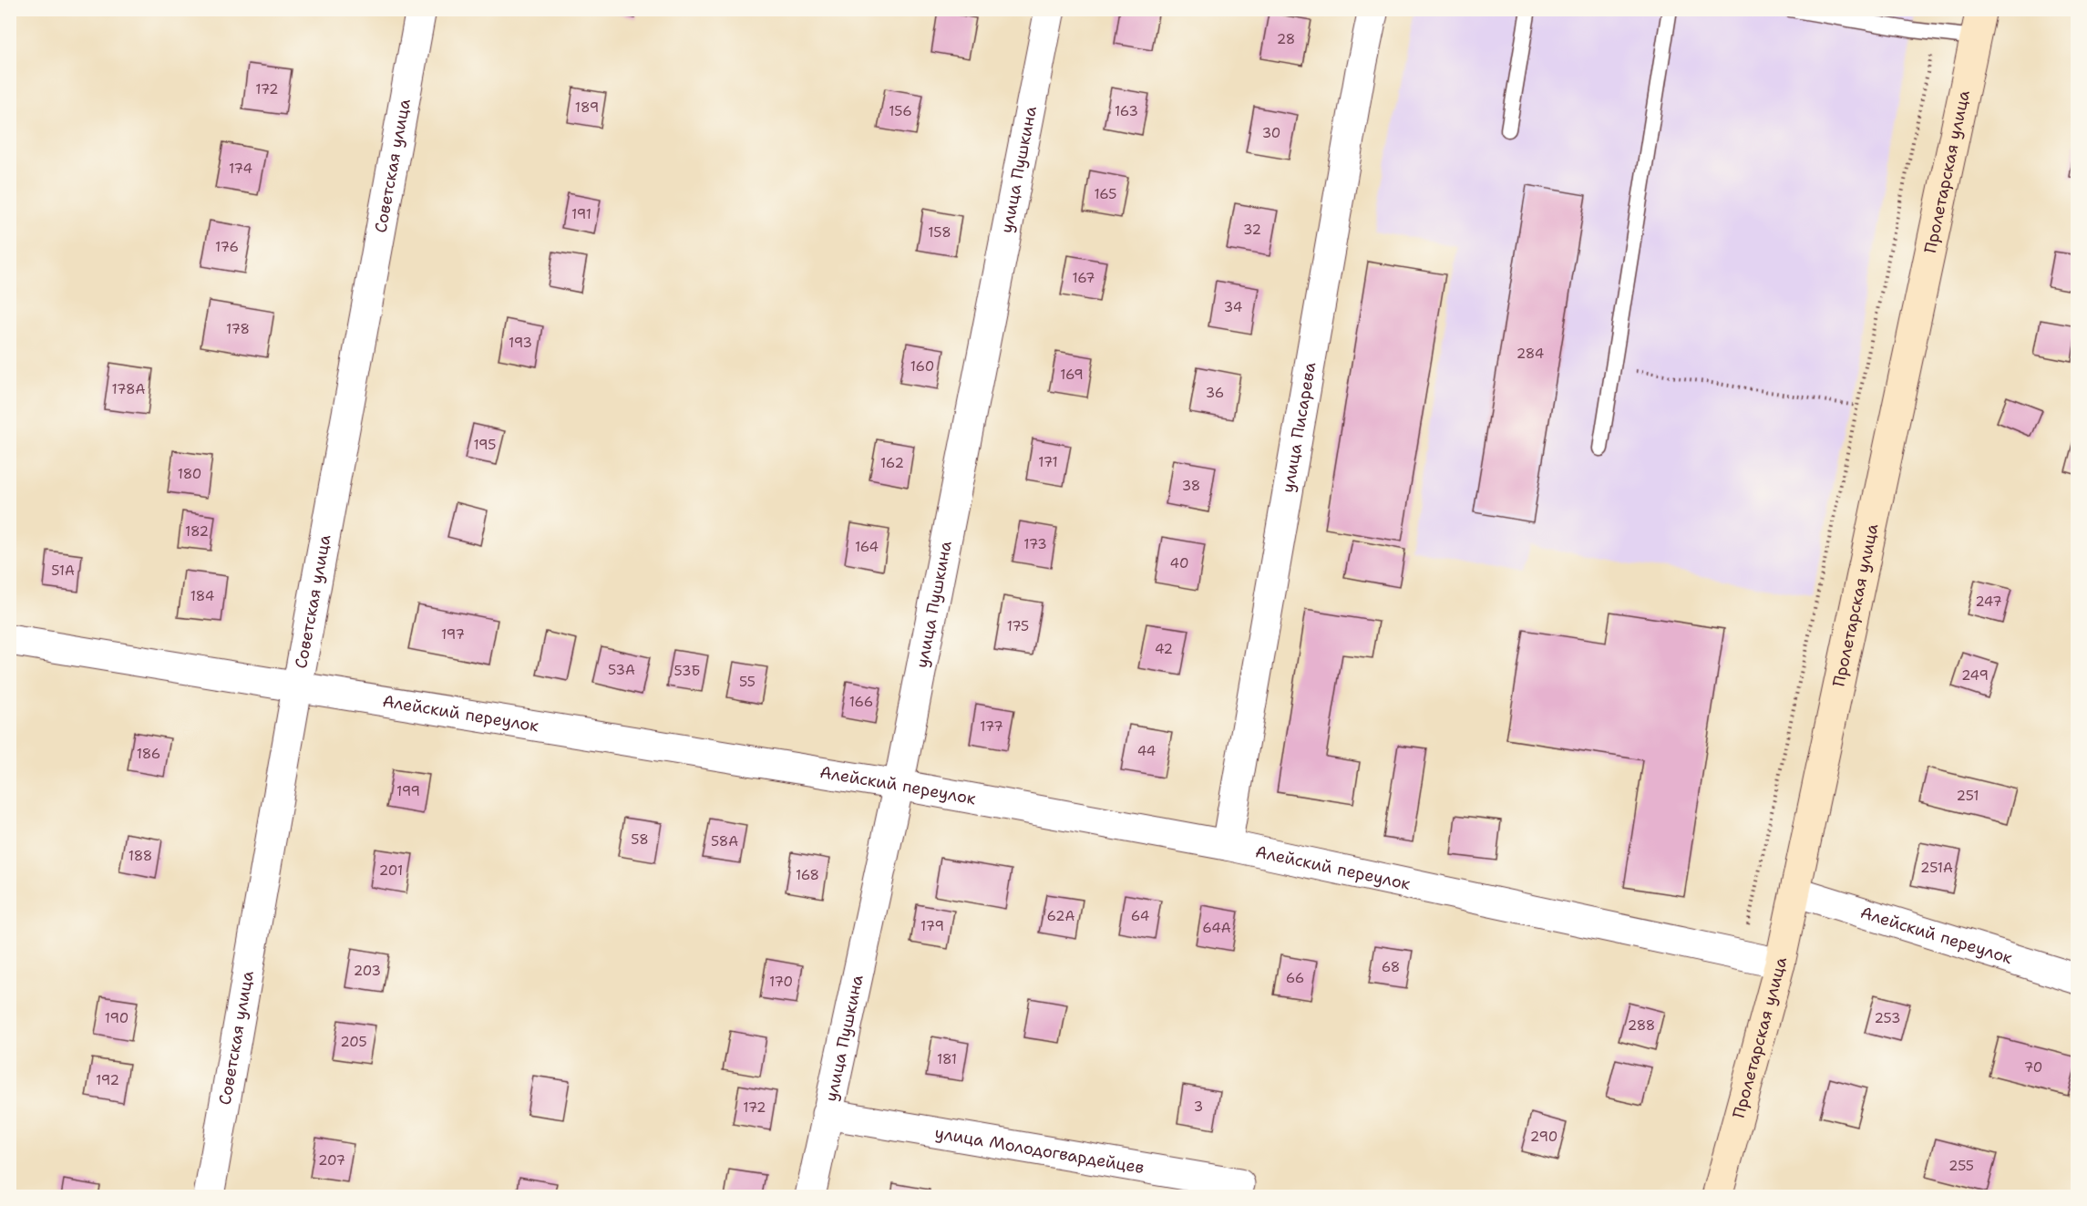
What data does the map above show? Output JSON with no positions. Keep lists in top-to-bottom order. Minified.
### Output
{"streets":{"main road":["Пролетарская улица"],"street":["Советская улица","улица Пушкина","улица Писарева","Алейский переулок","улица Молодогвардейцев"]},"crossings":[["Советская улица","Алейский переулок"],["улица Пушкина","Алейский переулок"],["улица Пушкина","улица Молодогвардейцев"],["Пролетарская улица","Алейский переулок"],["улица Писарева","Алейский переулок"]],"house_numbers":["28","172","189","156","163","30","174","165","191","32","158","176","167","34","178","193","284","160","169","178А","36","195","171","162","180","38","182","173","164","40","51А","184","247","175","197","42","53А","53Б","249","55","166","177","44","186","199","251","58","58А","188","251А","201","168","62А","64","179","64А","68","203","66","170","190","253","288","205","181","70","192","3","172","290","207","255"]}
